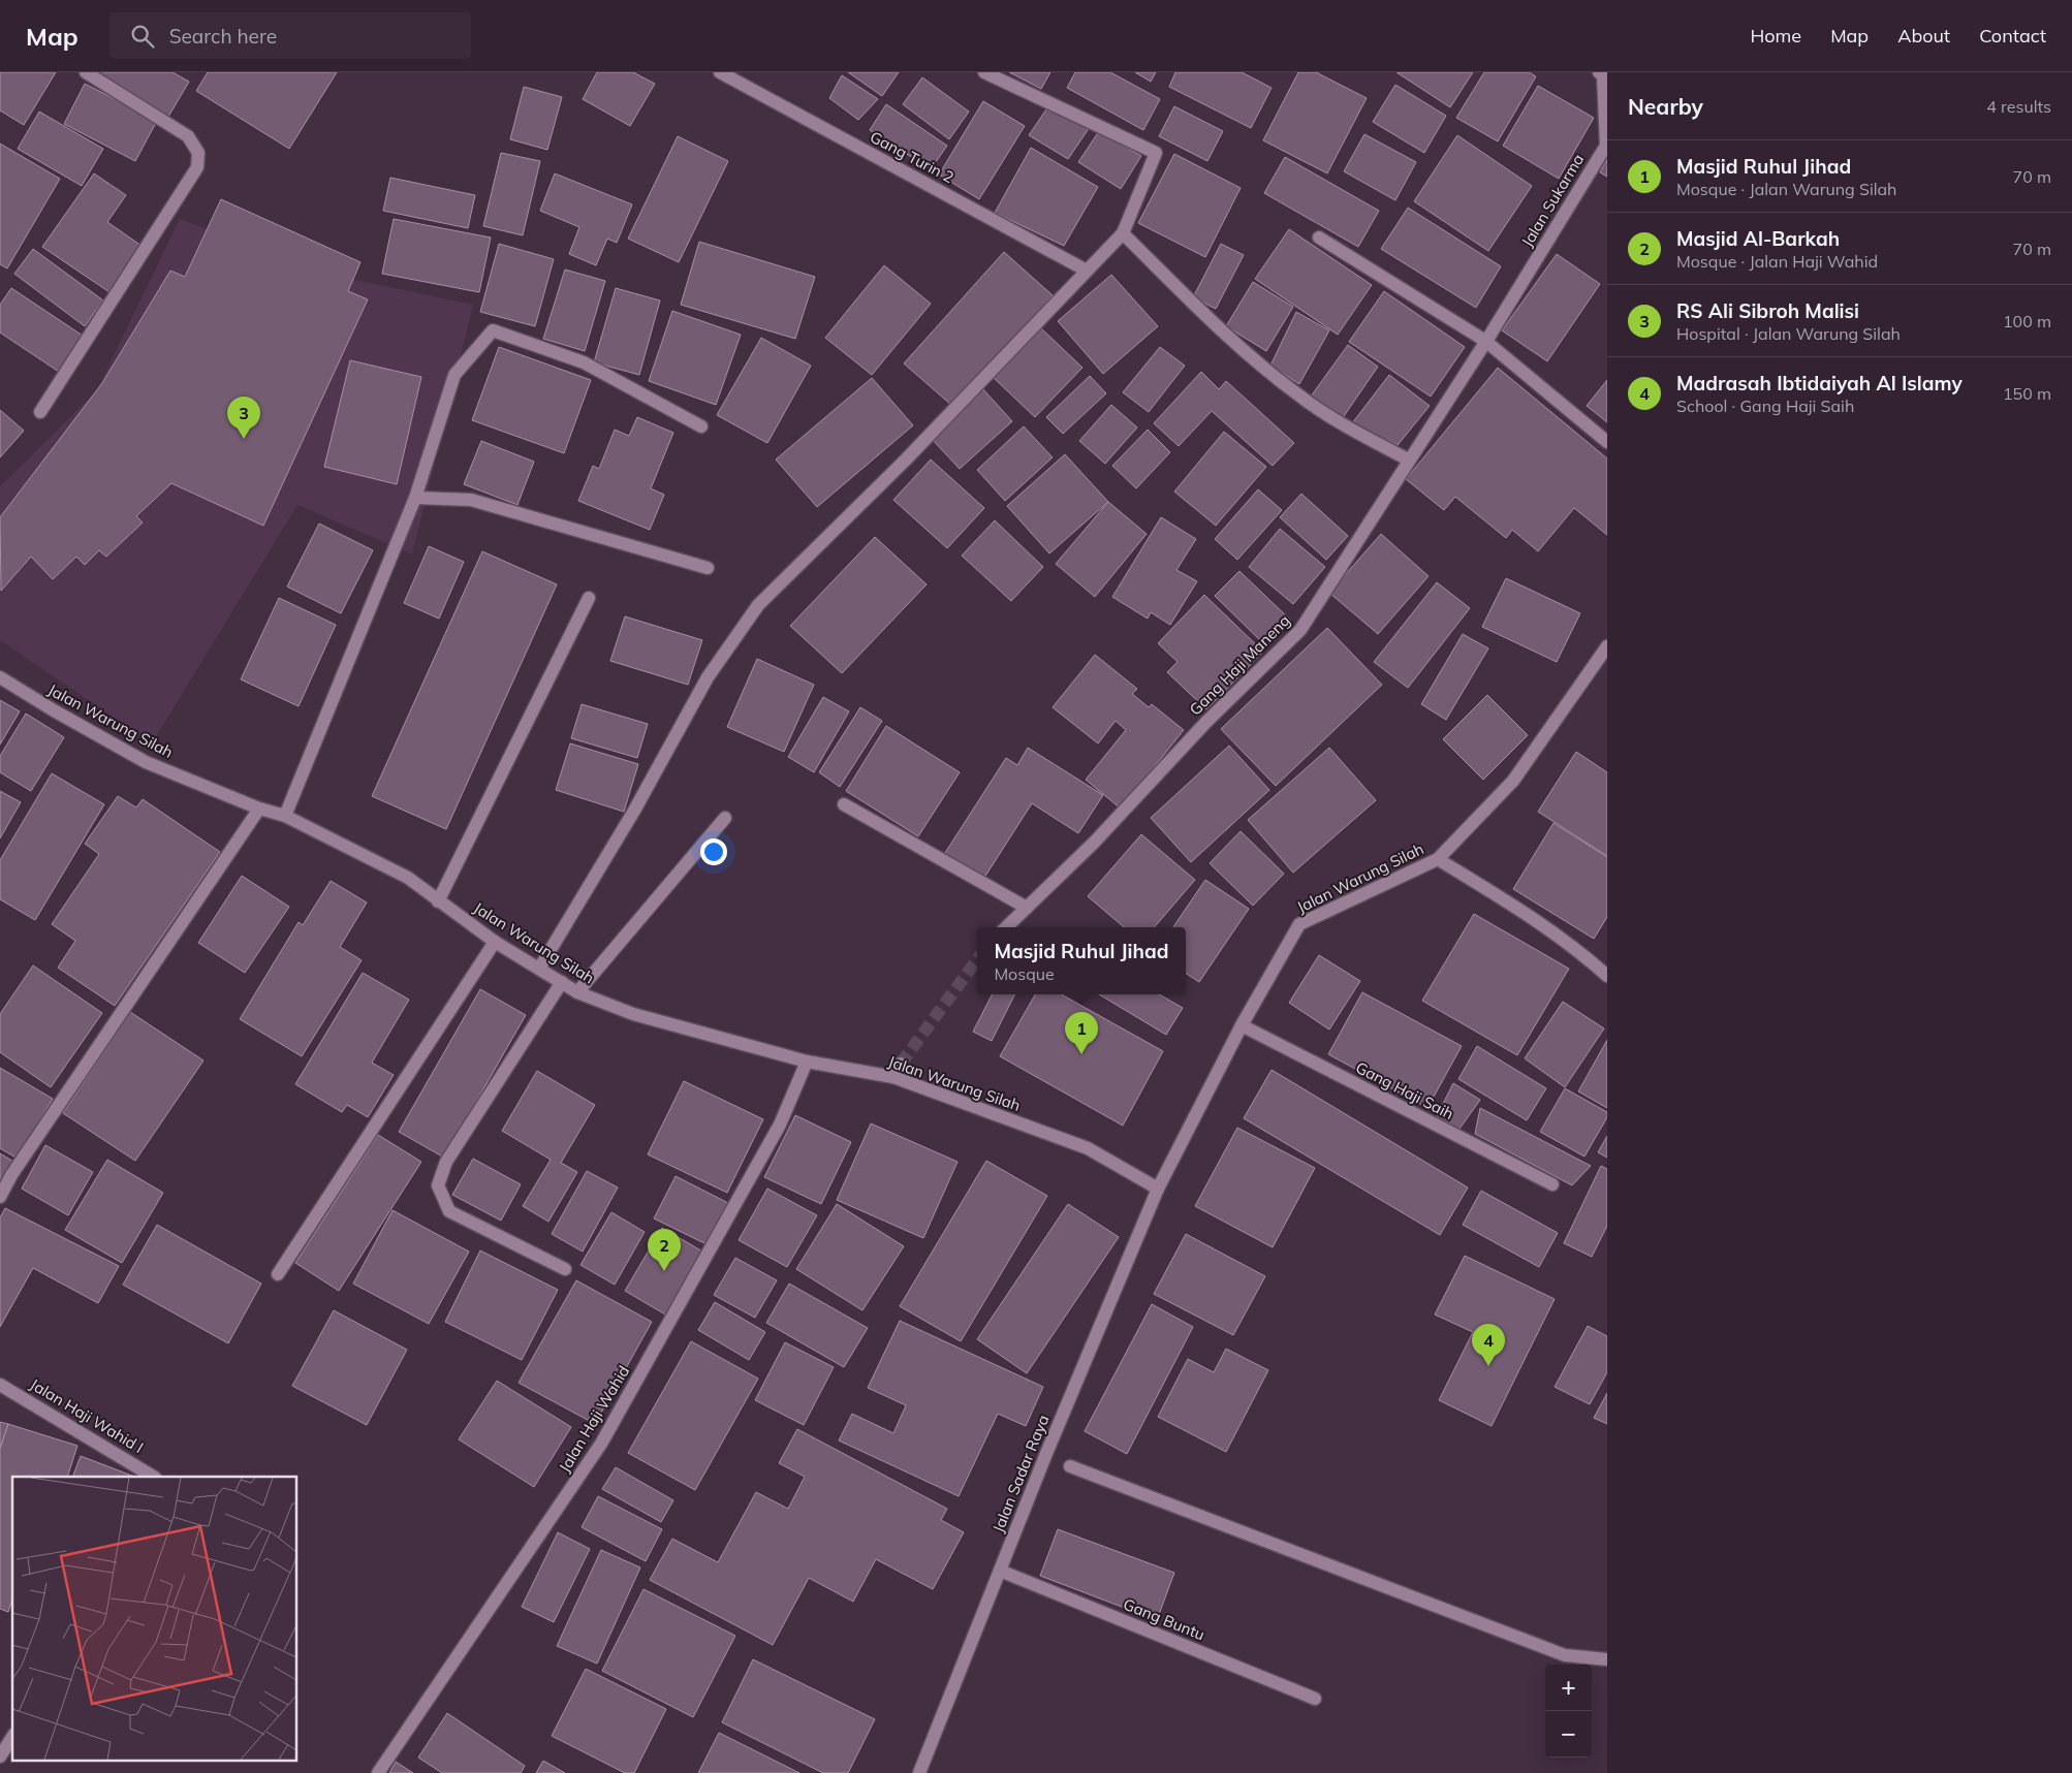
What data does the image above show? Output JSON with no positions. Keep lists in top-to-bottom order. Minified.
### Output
{"streets":{"street":["Gang Turin 2","Jalan Sukarma","Gang Haji Maneng","Jalan Warung Silah","Gang Haji Saih","Jalan Haji Wahid I","Jalan Haji Wahid","Jalan Sadar Raya","Gang Buntu"]},"crossings":[["Jalan Sukarma","Gang Haji Maneng"],["Jalan Warung Silah","Gang Haji Saih"],["Jalan Warung Silah","Jalan Haji Wahid"],["Jalan Warung Silah","Jalan Sadar Raya"],["Jalan Sadar Raya","Gang Buntu"]],"page":{"header":"Map","search":"Search here","nav":["Home","Map","About","Contact"],"heading":["Nearby","4 results"],"list":[{"mark":"1","name":"Masjid Ruhul Jihad","note":"Mosque · Jalan Warung Silah","value":"70 m"},{"mark":"2","name":"Masjid Al-Barkah","note":"Mosque · Jalan Haji Wahid","value":"70 m"},{"mark":"3","name":"RS Ali Sibroh Malisi","note":"Hospital · Jalan Warung Silah","value":"100 m"},{"mark":"4","name":"Madrasah Ibtidaiyah Al Islamy","note":"School · Gang Haji Saih","value":"150 m"}],"pins":["3","1","2","4"],"popup":["Masjid Ruhul Jihad","Mosque"],"map_buttons":["+","−"]}}
